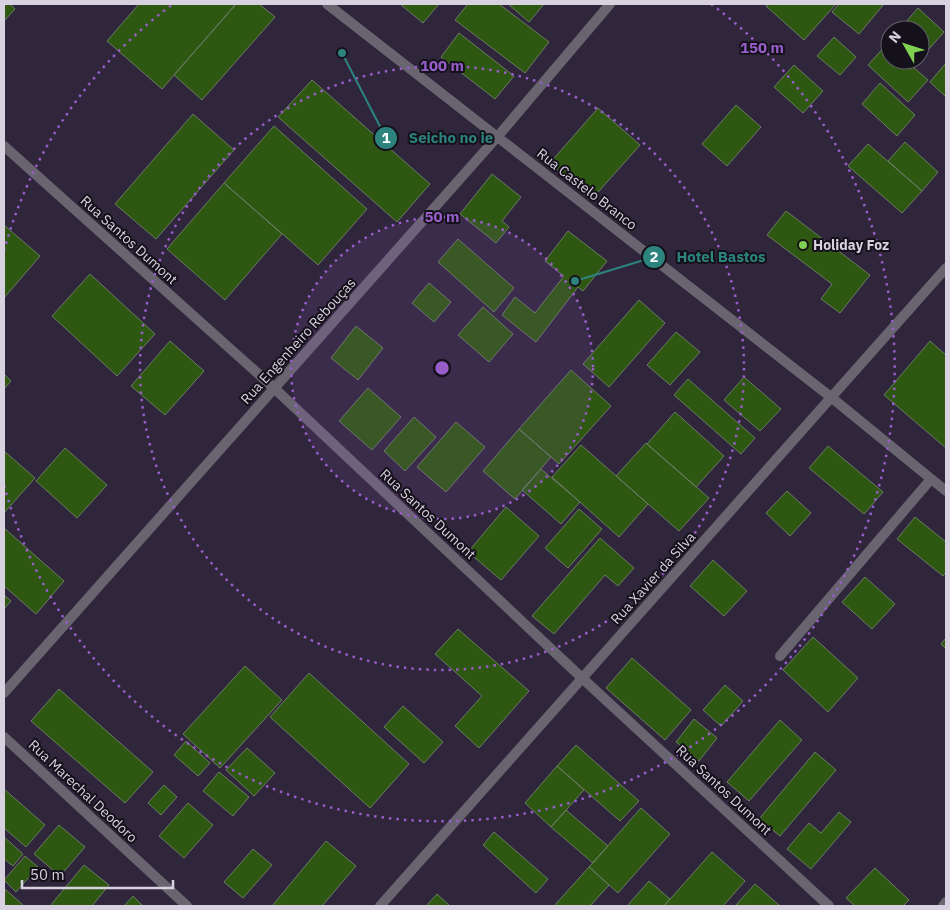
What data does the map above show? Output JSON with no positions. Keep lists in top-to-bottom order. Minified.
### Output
{"streets":{"street":["Rua Castelo Branco","Rua Santos Dumont","Rua Engenheiro Rebouças","Rua Xavier da Silva","Rua Marechal Deodoro"]},"crossings":[["Rua Castelo Branco","Rua Engenheiro Rebouças"],["Rua Castelo Branco","Rua Xavier da Silva"],["Rua Santos Dumont","Rua Engenheiro Rebouças"],["Rua Santos Dumont","Rua Xavier da Silva"]],"places":["Seicho no ie","Holiday Foz","Hotel Bastos"],"scale_bar":"50 m","north":"top left","rings":["150 m","100 m","50 m"]}
